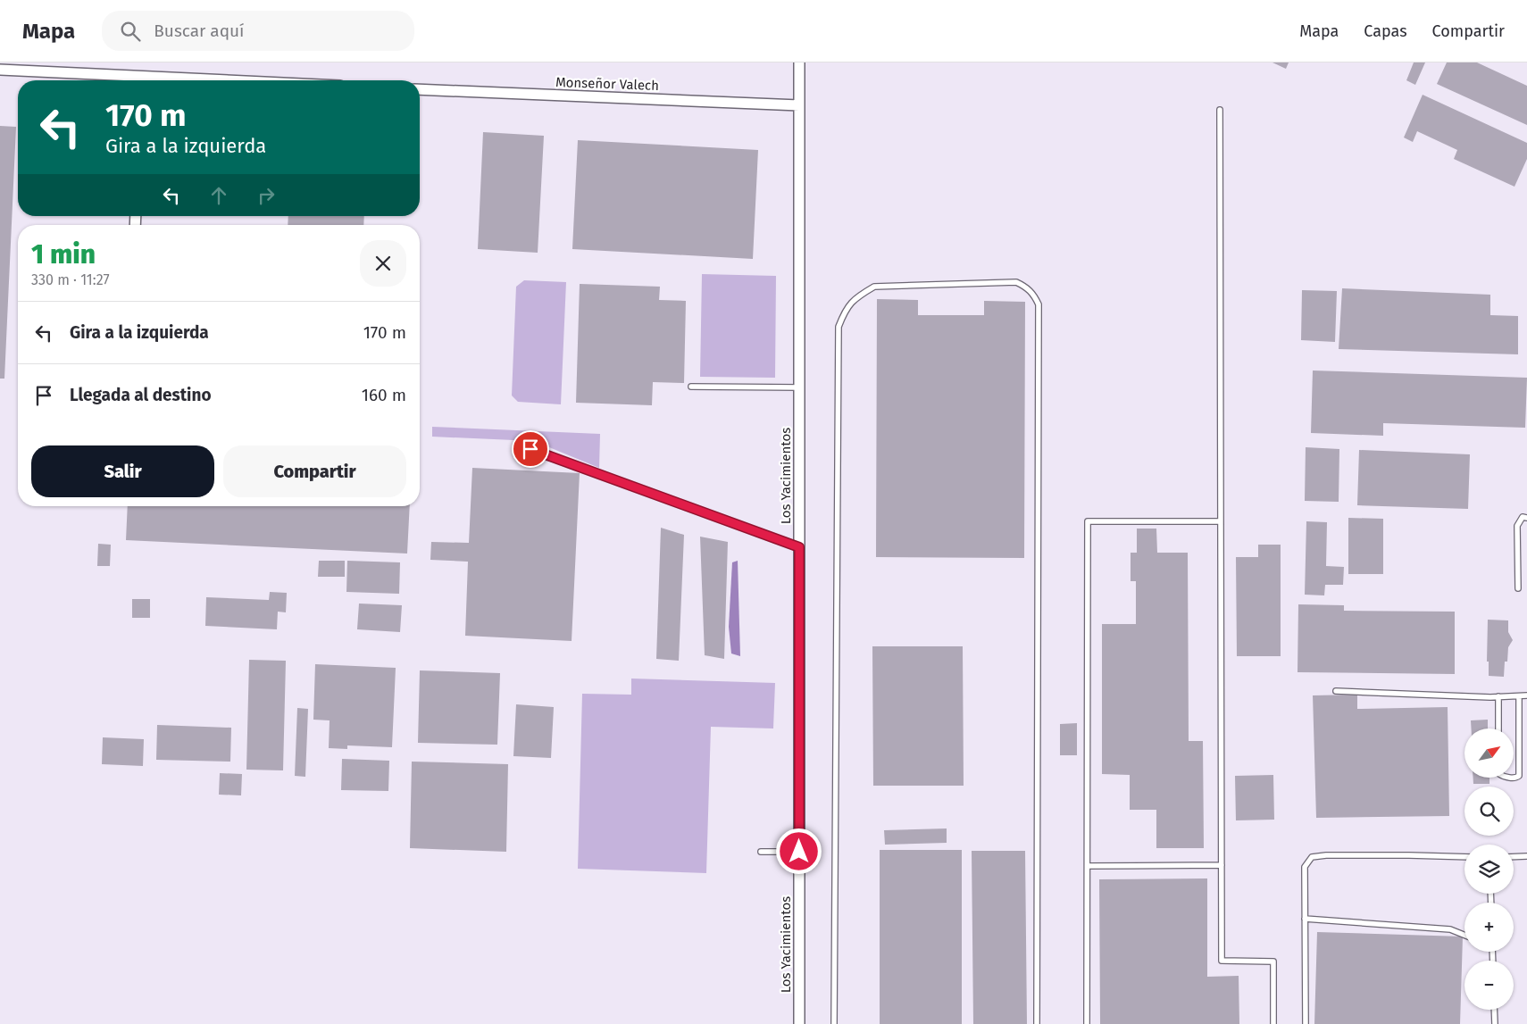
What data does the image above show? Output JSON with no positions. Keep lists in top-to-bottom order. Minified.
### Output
{"streets":{"street":["Monseñor Valech","Los Yacimientos"]},"crossings":[["Monseñor Valech","Los Yacimientos"]],"north":"top right","page":{"header":"Mapa","search":"Buscar aquí","nav":["Mapa","Capas","Compartir"],"turn":["170 m","Gira a la izquierda"],"heading":["1 min","330 m · 11:27"],"list":[{"name":"Gira a la izquierda","value":"170 m"},{"name":"Llegada al destino","value":"160 m"}],"buttons":["Salir","Compartir"],"map_buttons":["+","−"]}}
